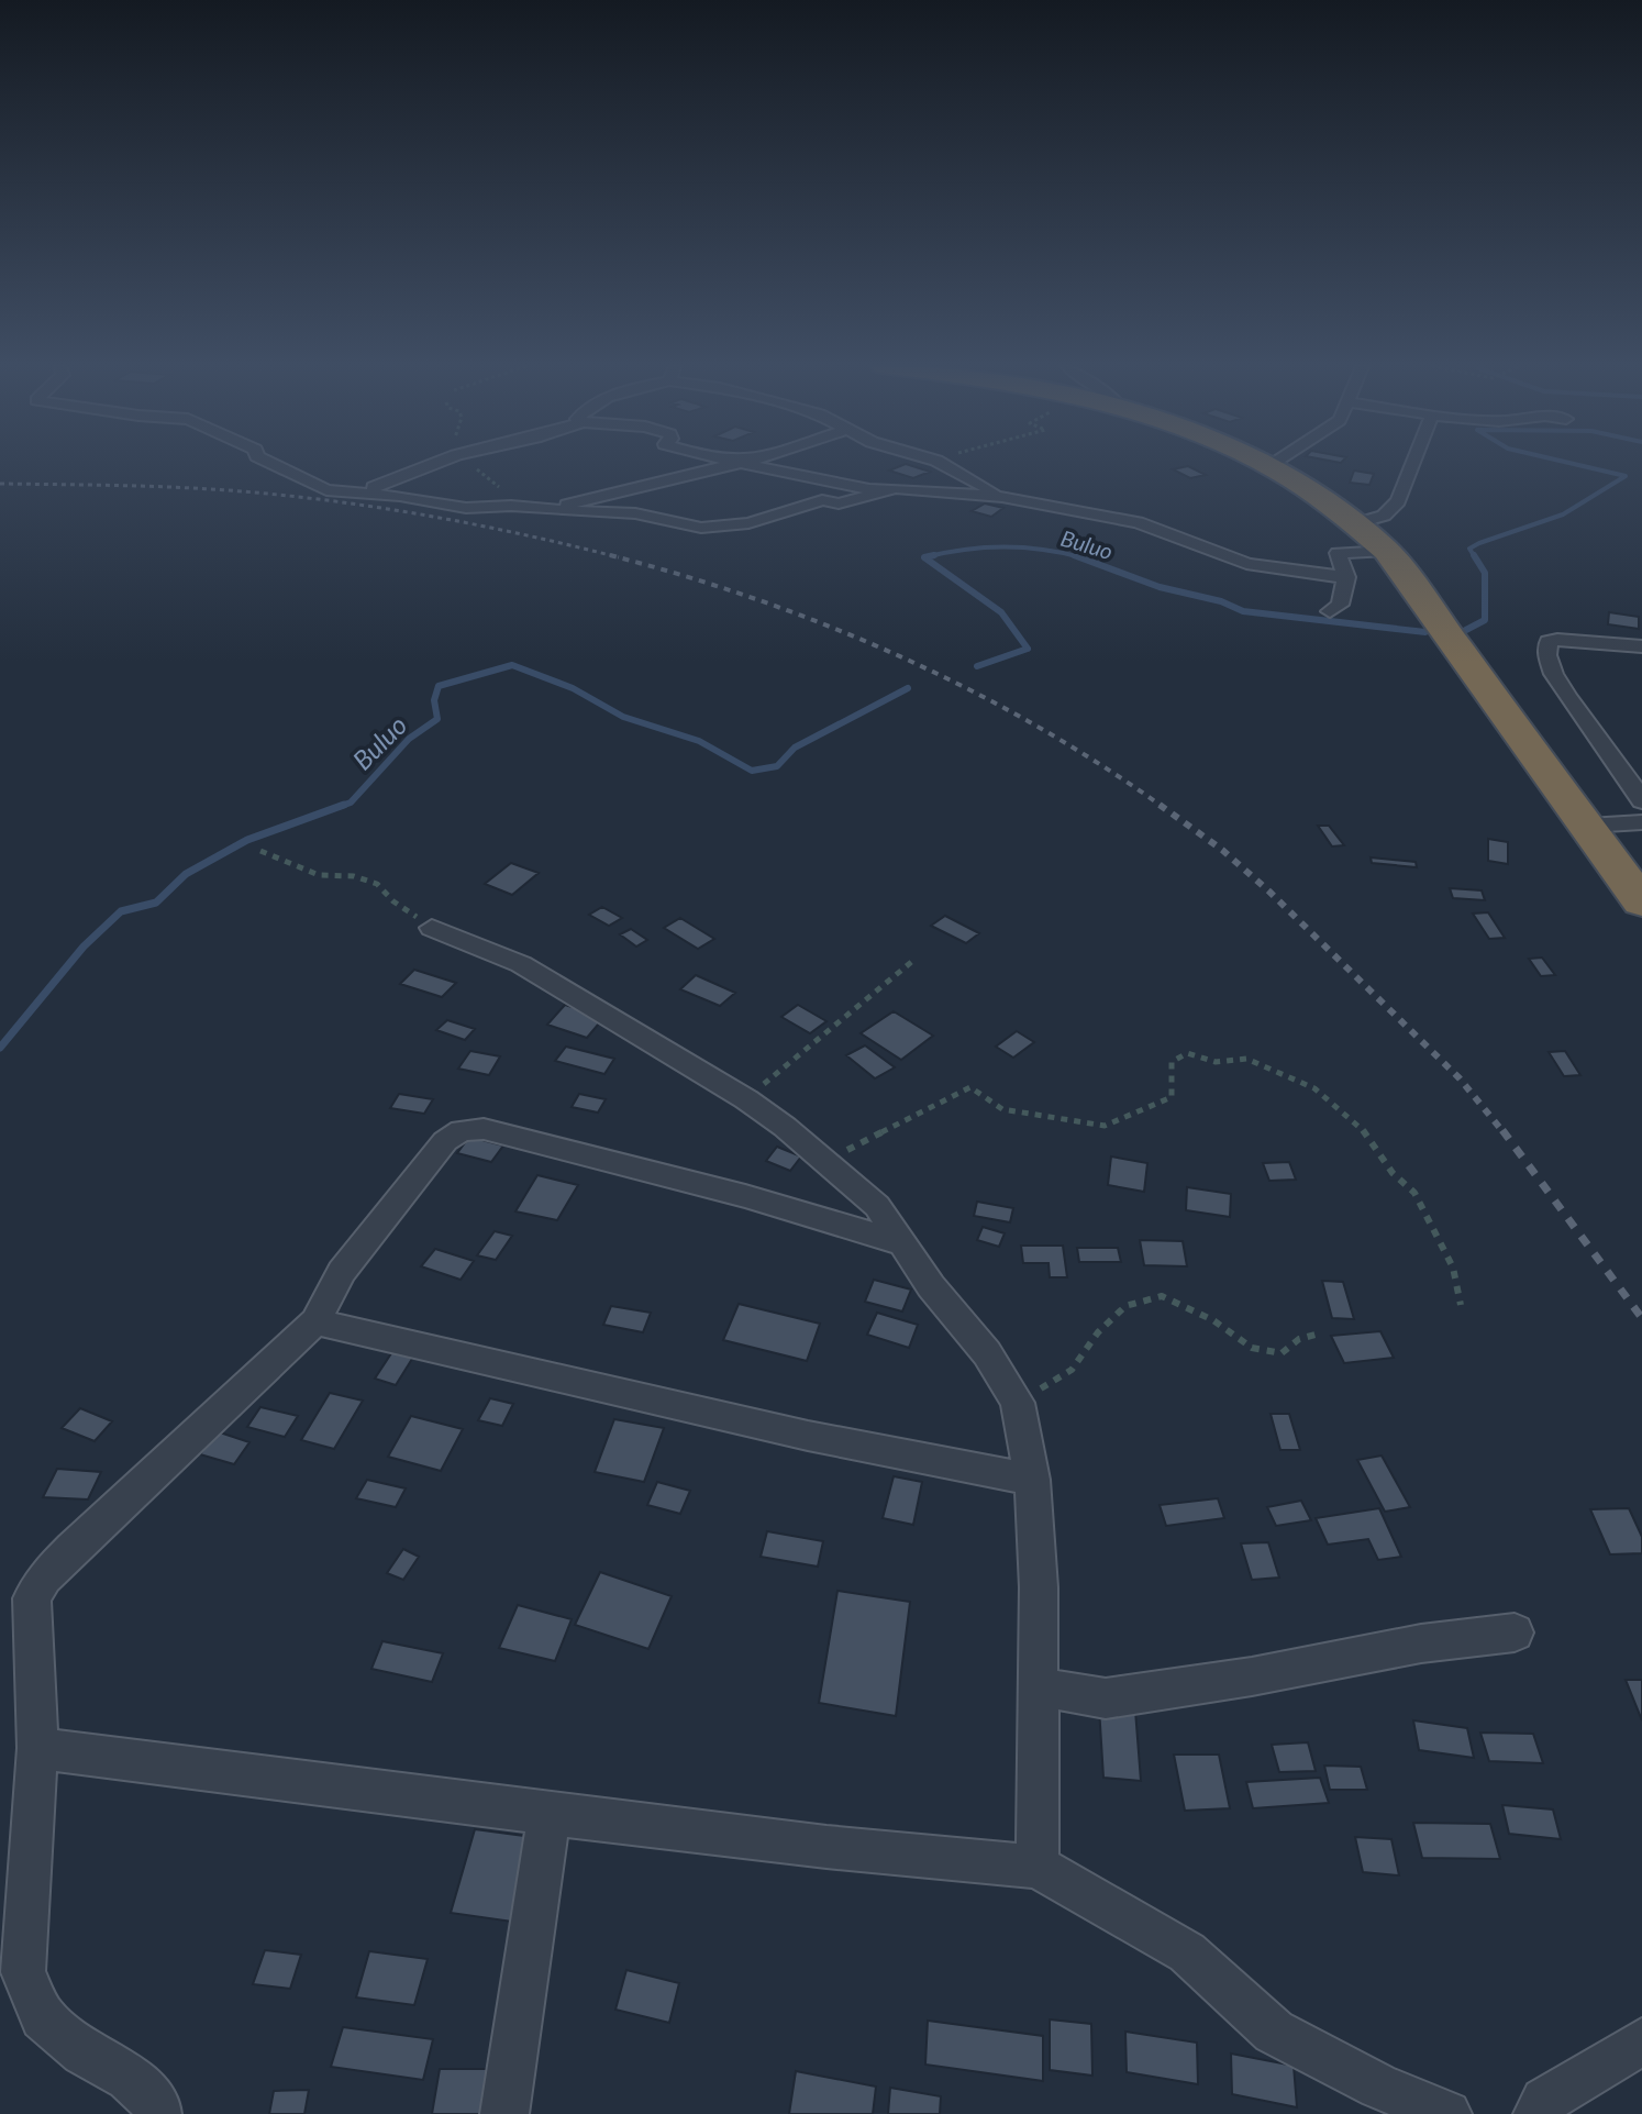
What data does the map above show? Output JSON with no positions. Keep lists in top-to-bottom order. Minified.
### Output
{"water":["Buluo"]}
